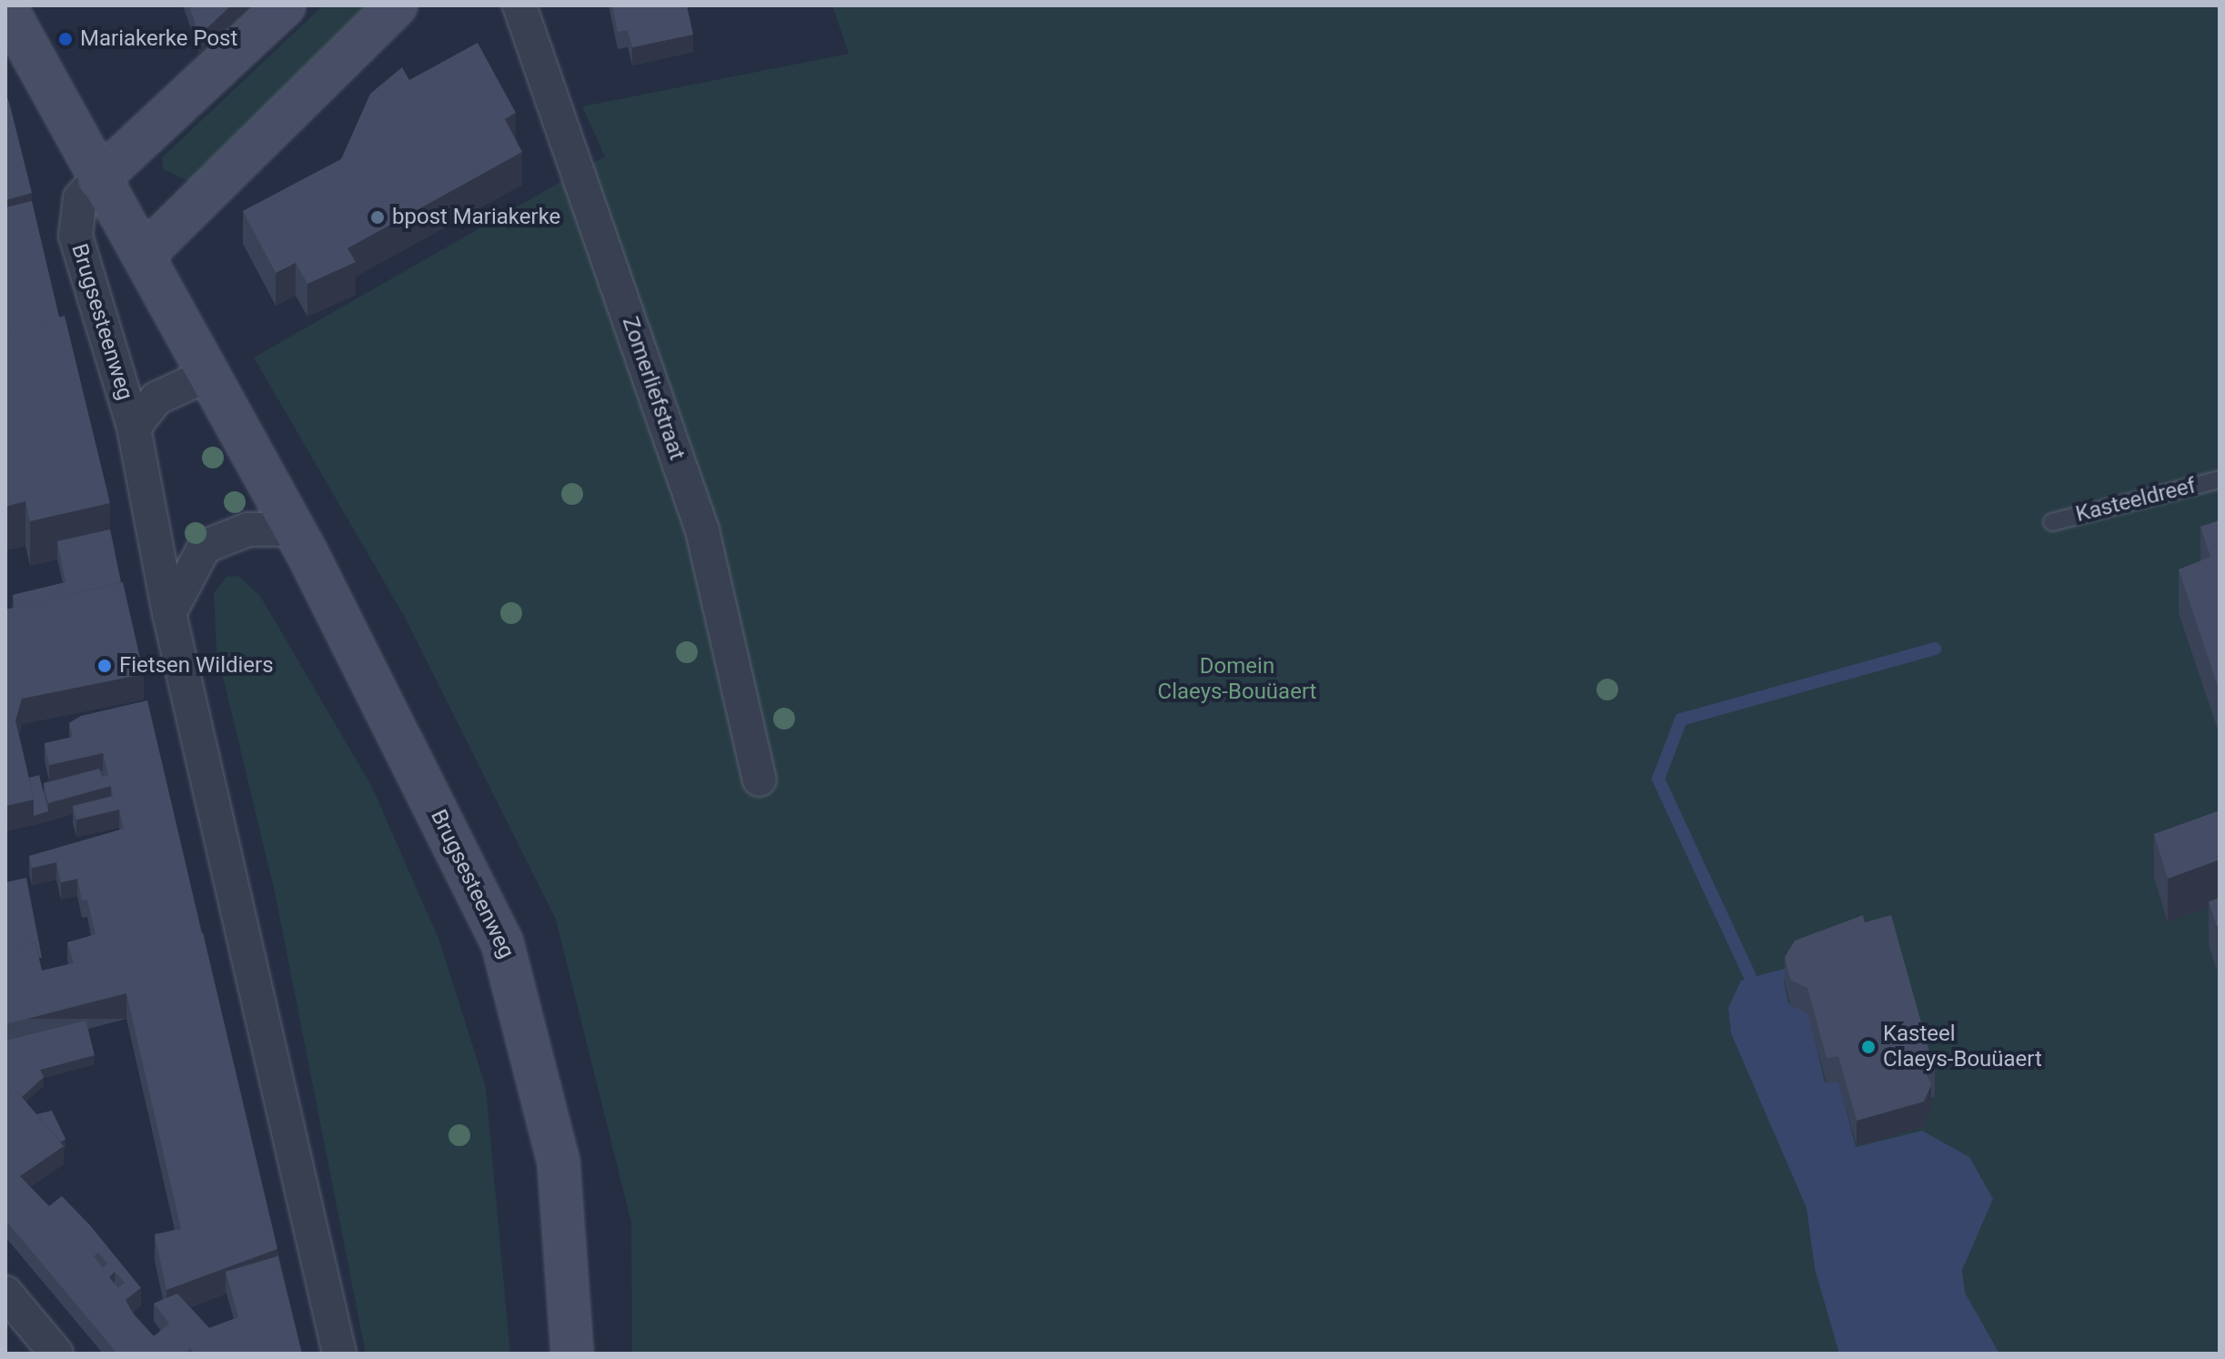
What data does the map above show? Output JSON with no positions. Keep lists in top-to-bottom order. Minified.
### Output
{"streets":{"street":["Brugsesteenweg","Zomerliefstraat"],"lane":["Kasteeldreef"]},"parks":["Domein Claeys-Bouüaert"],"places":["Mariakerke Post","bpost Mariakerke","Fietsen Wildiers","Kasteel Claeys-Bouüaert"]}
